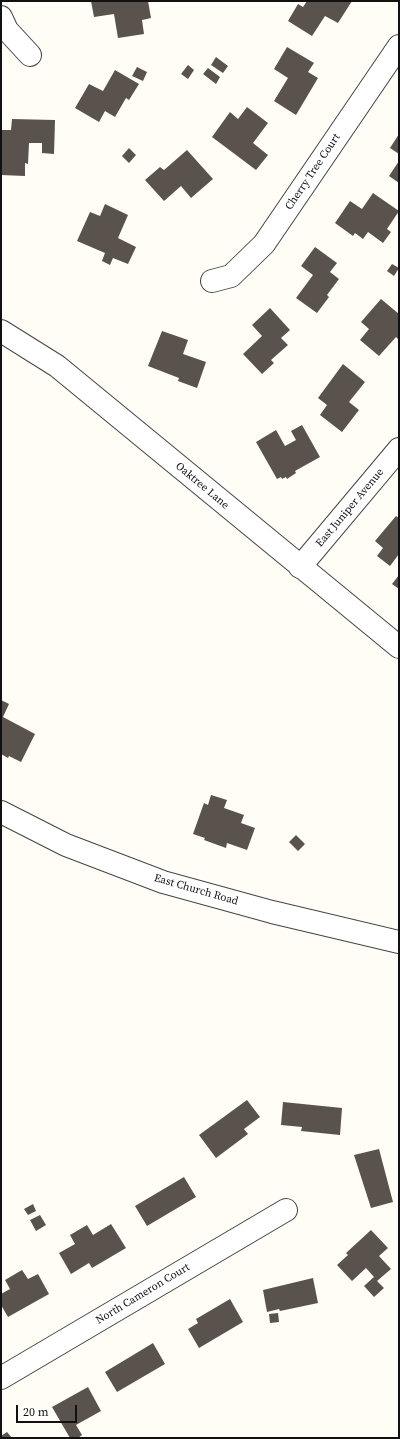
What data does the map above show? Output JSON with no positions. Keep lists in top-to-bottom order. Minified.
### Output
{"streets":{"street":["Cherry Tree Court","Oaktree Lane","East Juniper Avenue","East Church Road","North Cameron Court"]},"crossings":[["Oaktree Lane","East Juniper Avenue"]],"scale_bar":"20 m"}
